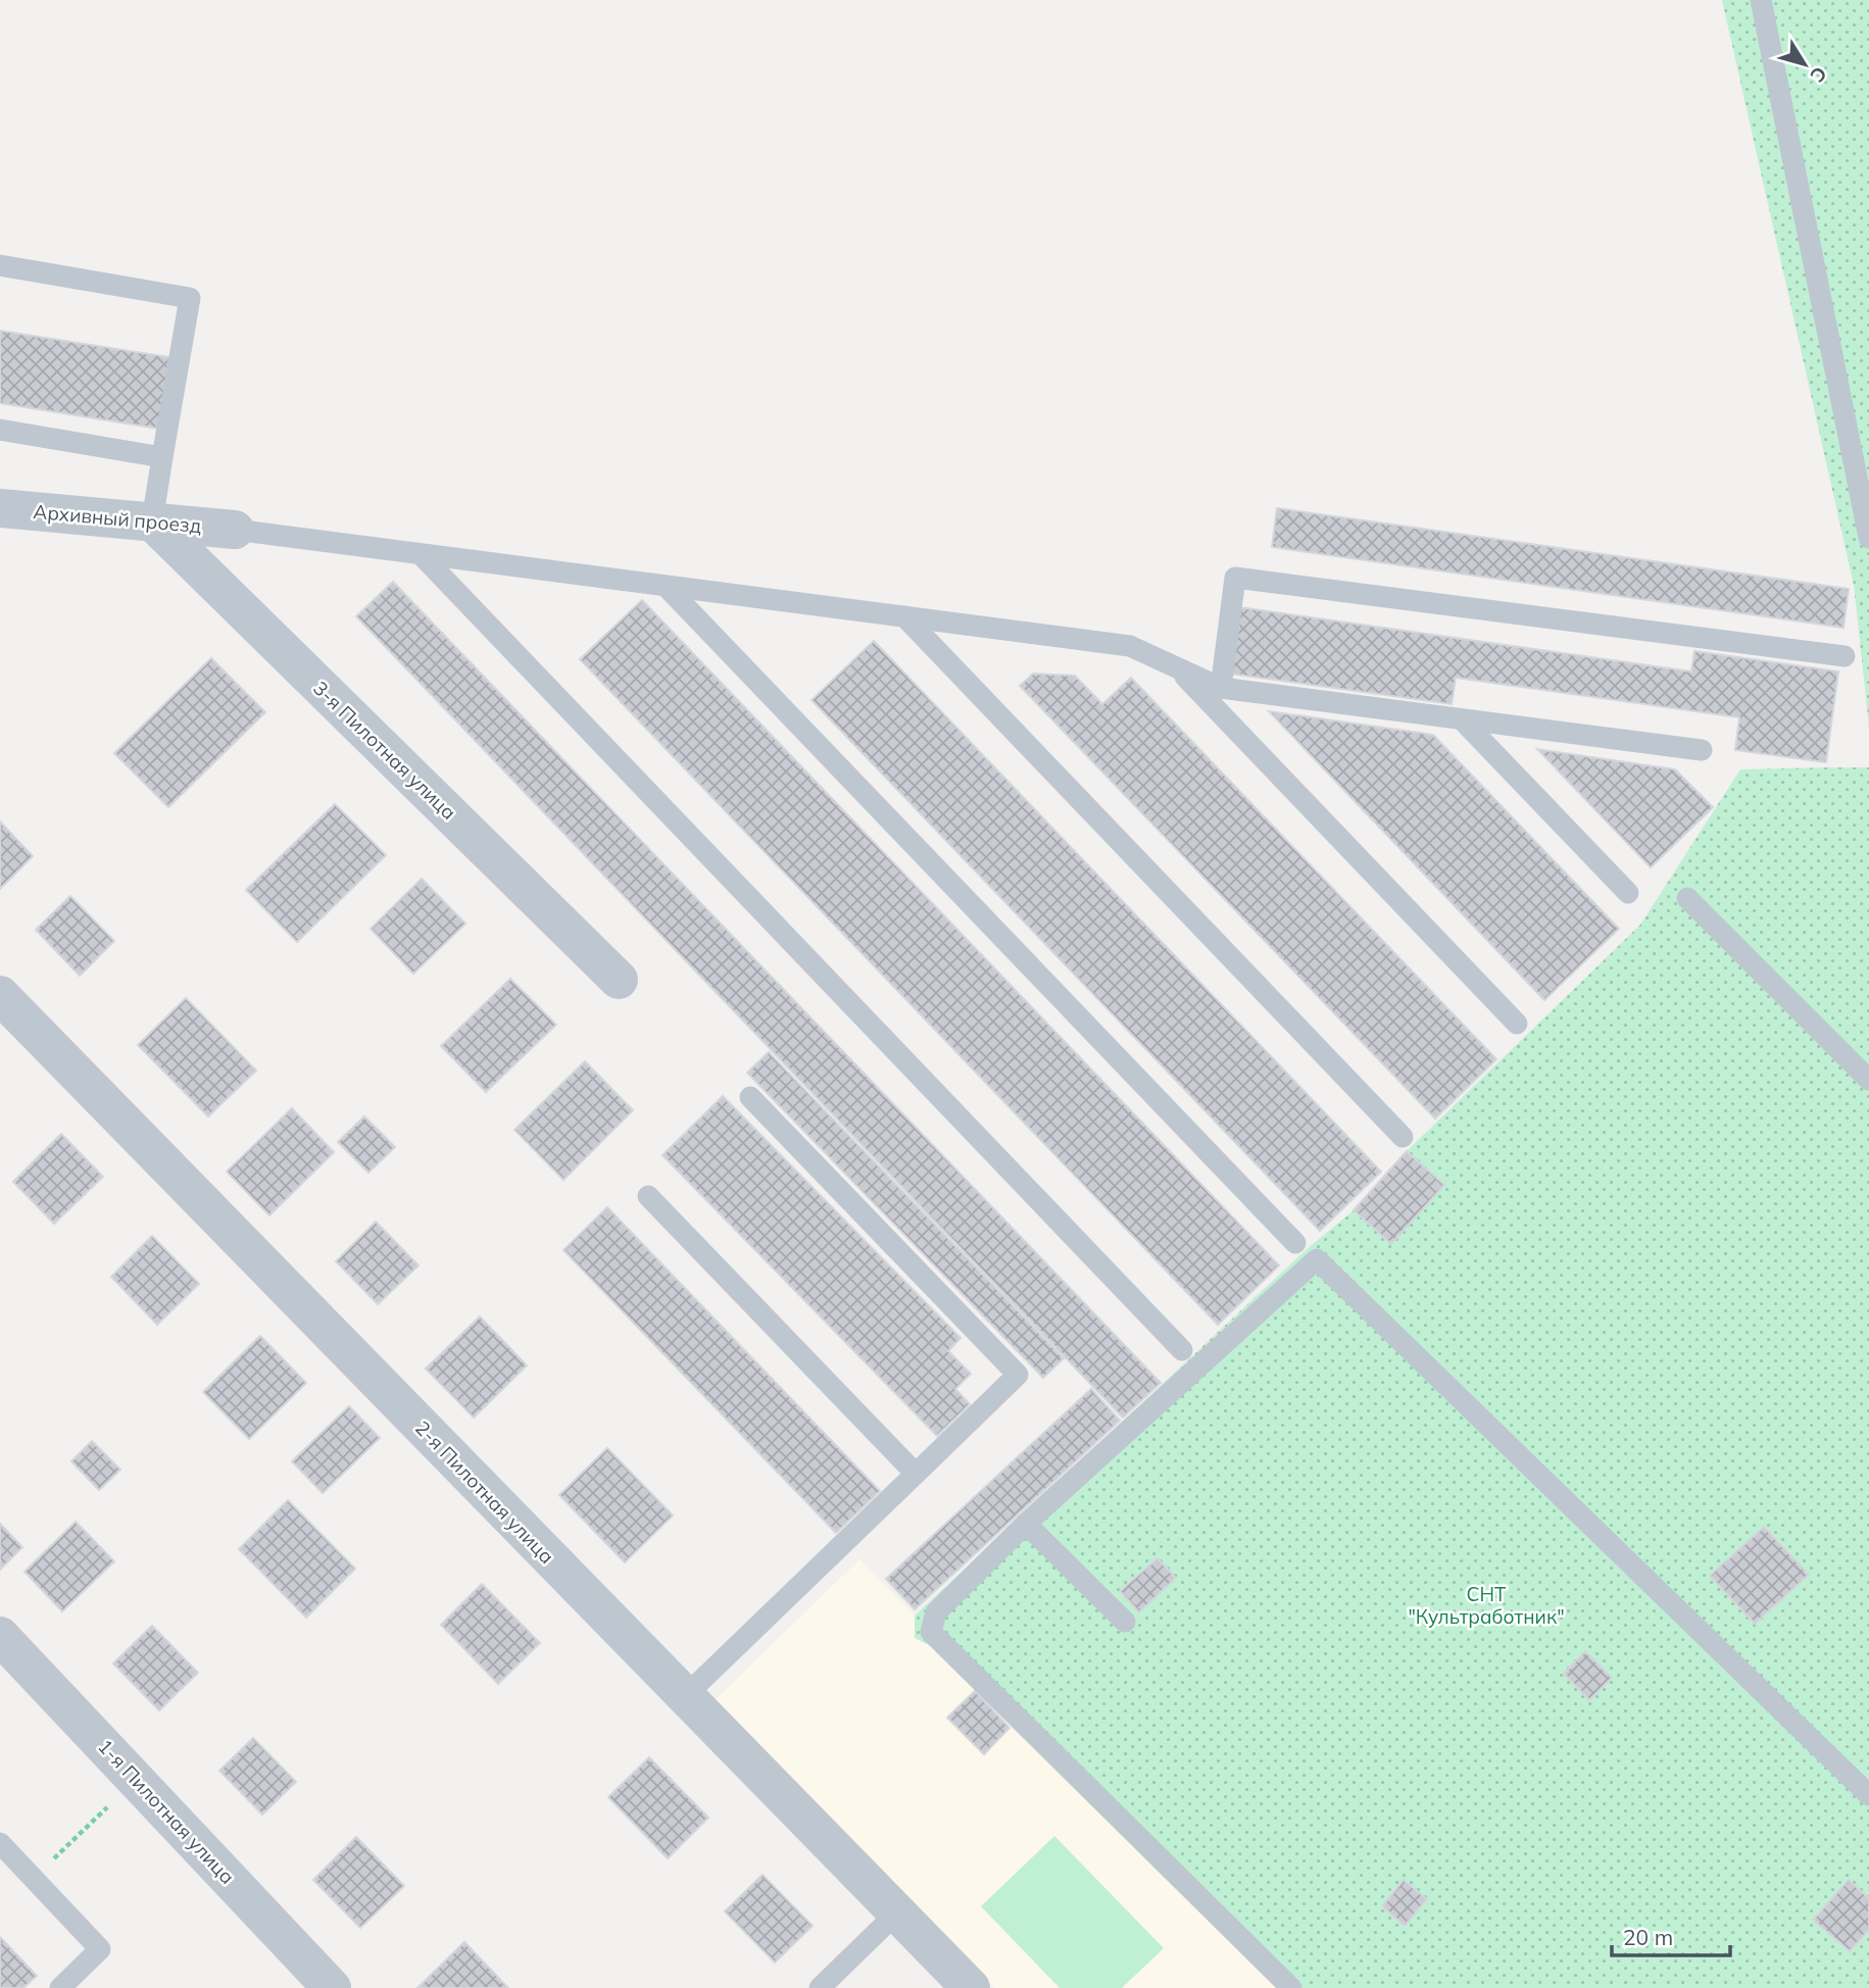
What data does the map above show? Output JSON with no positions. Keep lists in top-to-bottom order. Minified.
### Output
{"streets":{"street":["Архивный проезд","3-я Пилотная улица","2-я Пилотная улица","1-я Пилотная улица"]},"crossings":[["Архивный проезд","3-я Пилотная улица"]],"parks":["СНТ \"Культработник\""],"scale_bar":"20 m","north":"bottom right"}
